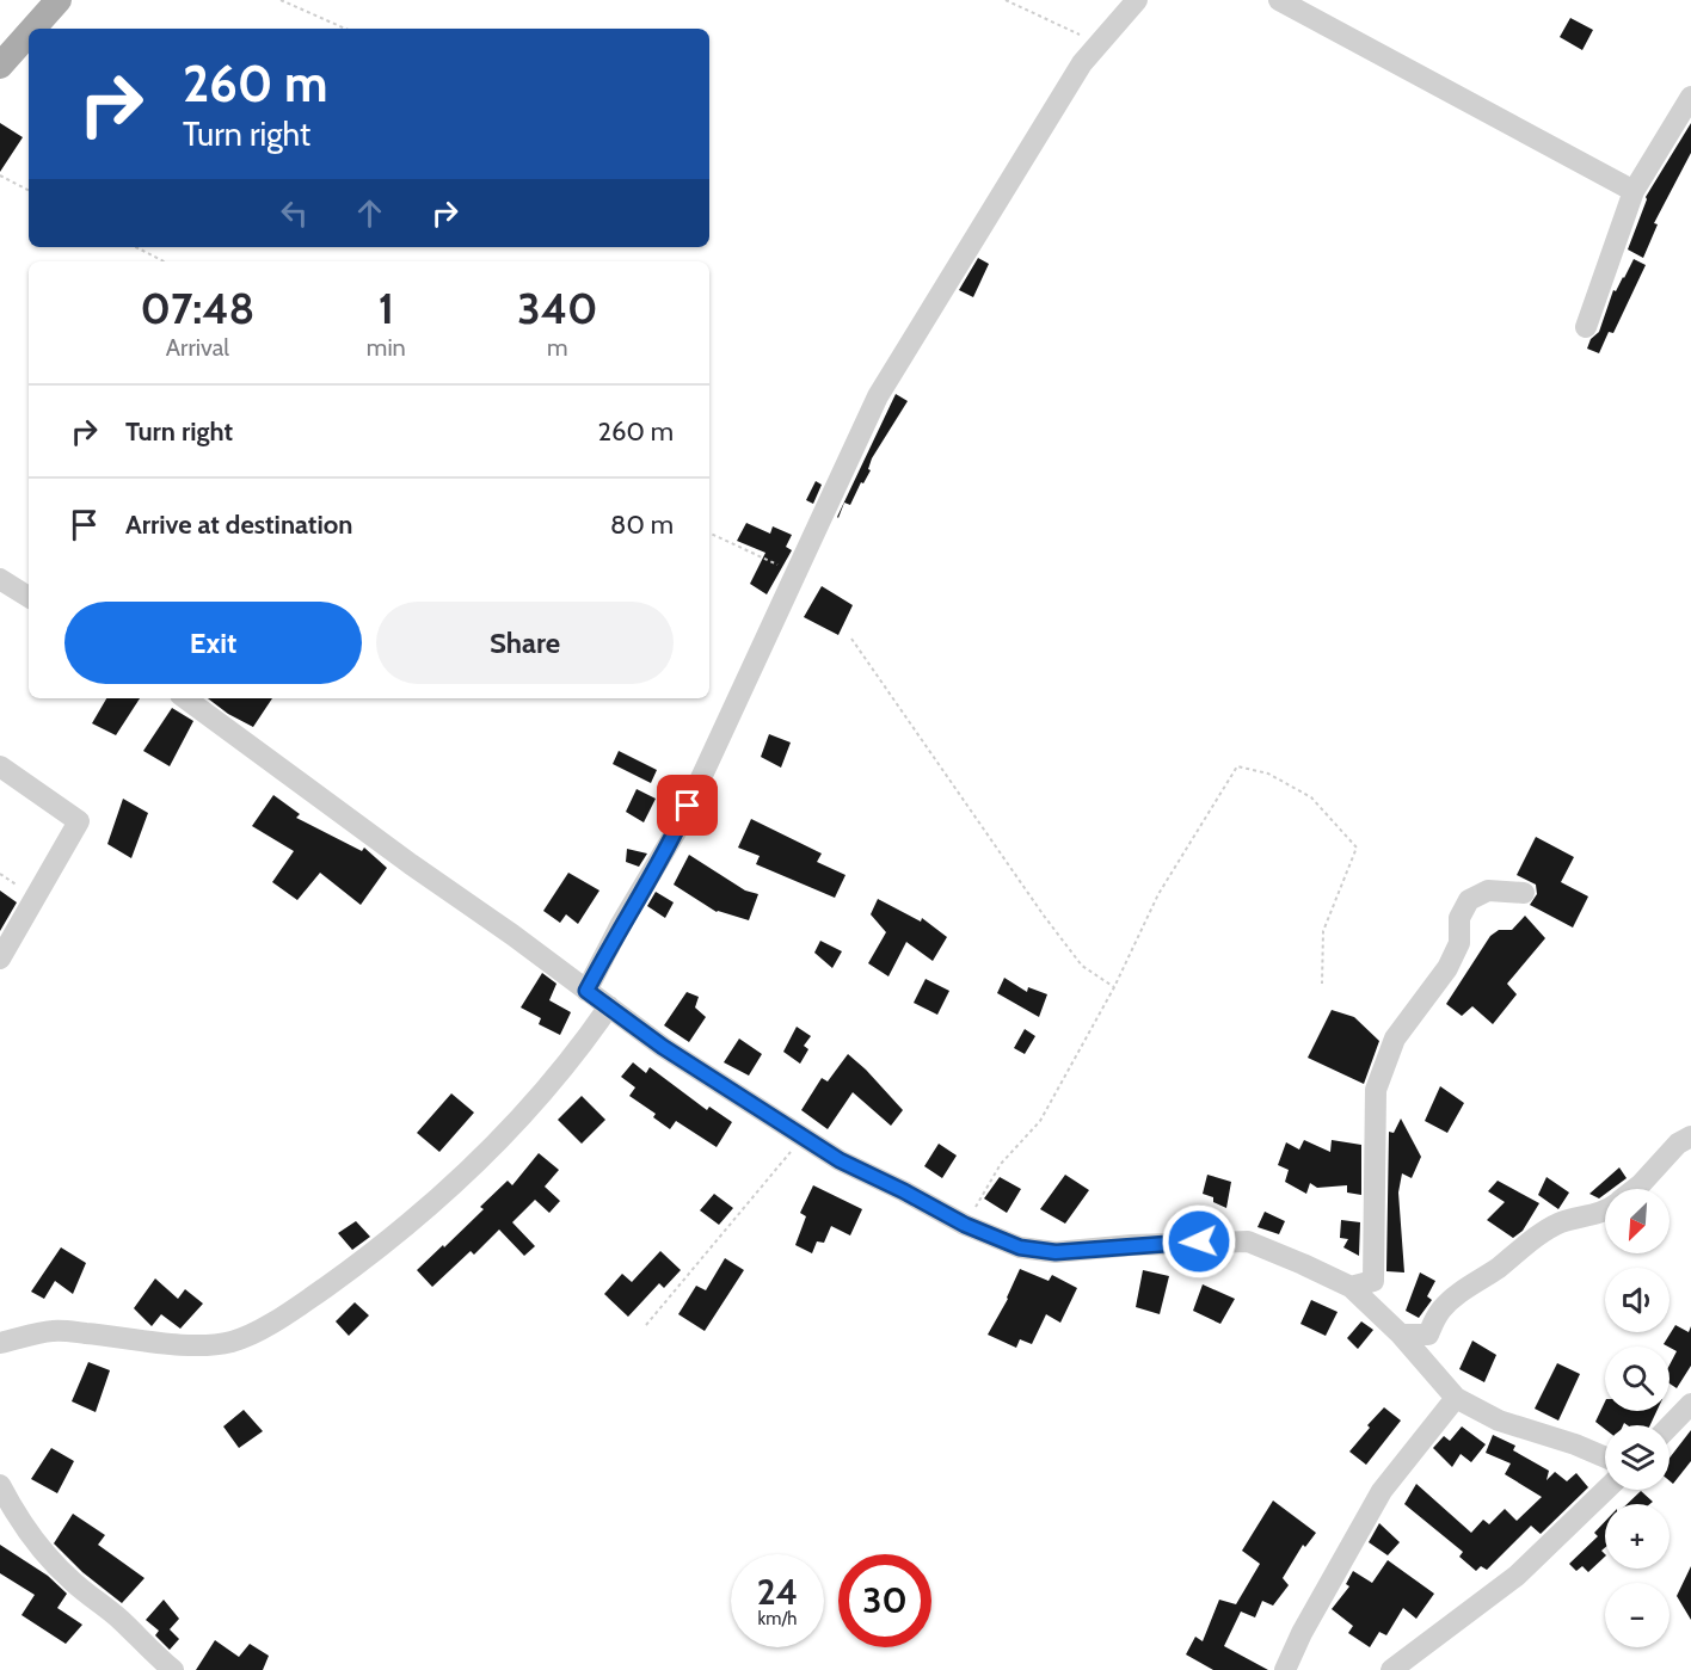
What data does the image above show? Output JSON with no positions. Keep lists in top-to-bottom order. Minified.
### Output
{"north":"bottom left","page":{"turn":["260 m","Turn right"],"eta":["07:48","Arrival","1","min","340","m"],"list":[{"name":"Turn right","value":"260 m"},{"name":"Arrive at destination","value":"80 m"}],"buttons":["Exit","Share"],"map_buttons":["+","−"],"speed":"24 km/h","limit":"30"}}
